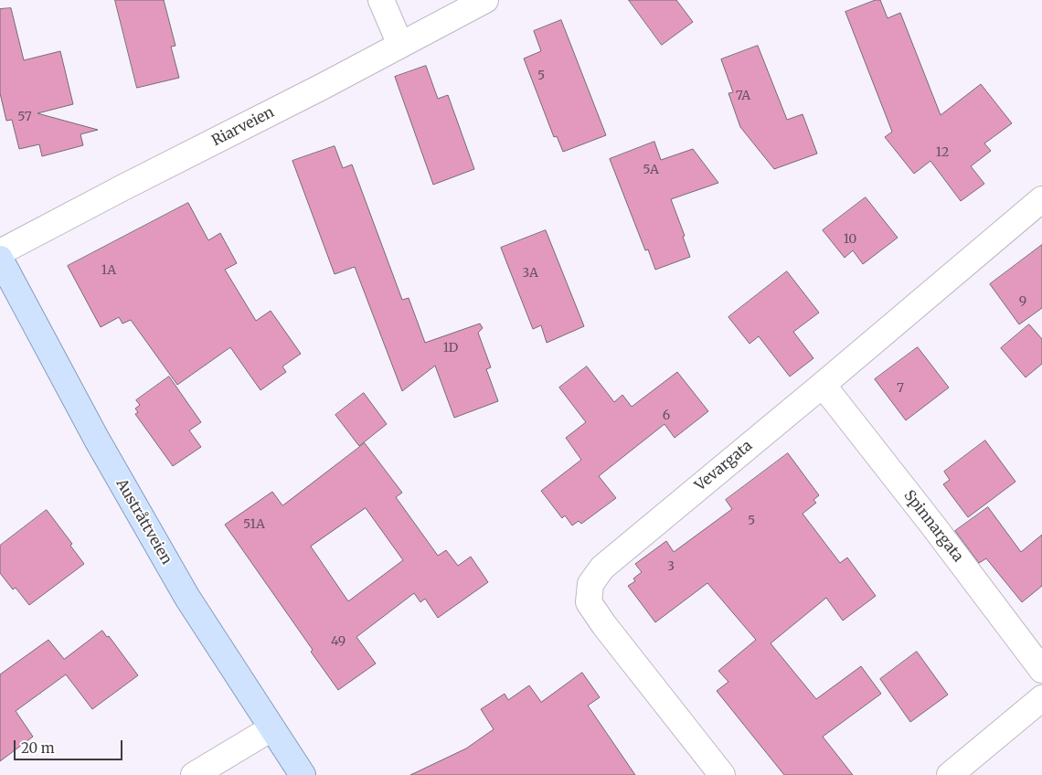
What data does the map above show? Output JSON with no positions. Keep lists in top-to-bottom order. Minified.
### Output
{"streets":{"main road":["Austråttveien"],"street":["Riarveien","Vevargata","Spinnargata"]},"crossings":[["Vevargata","Spinnargata"]],"house_numbers":["5","7A","57","12","5A","10","1A","3A","9","1D","7","6","5","51A","3","49"],"scale_bar":"20 m"}
